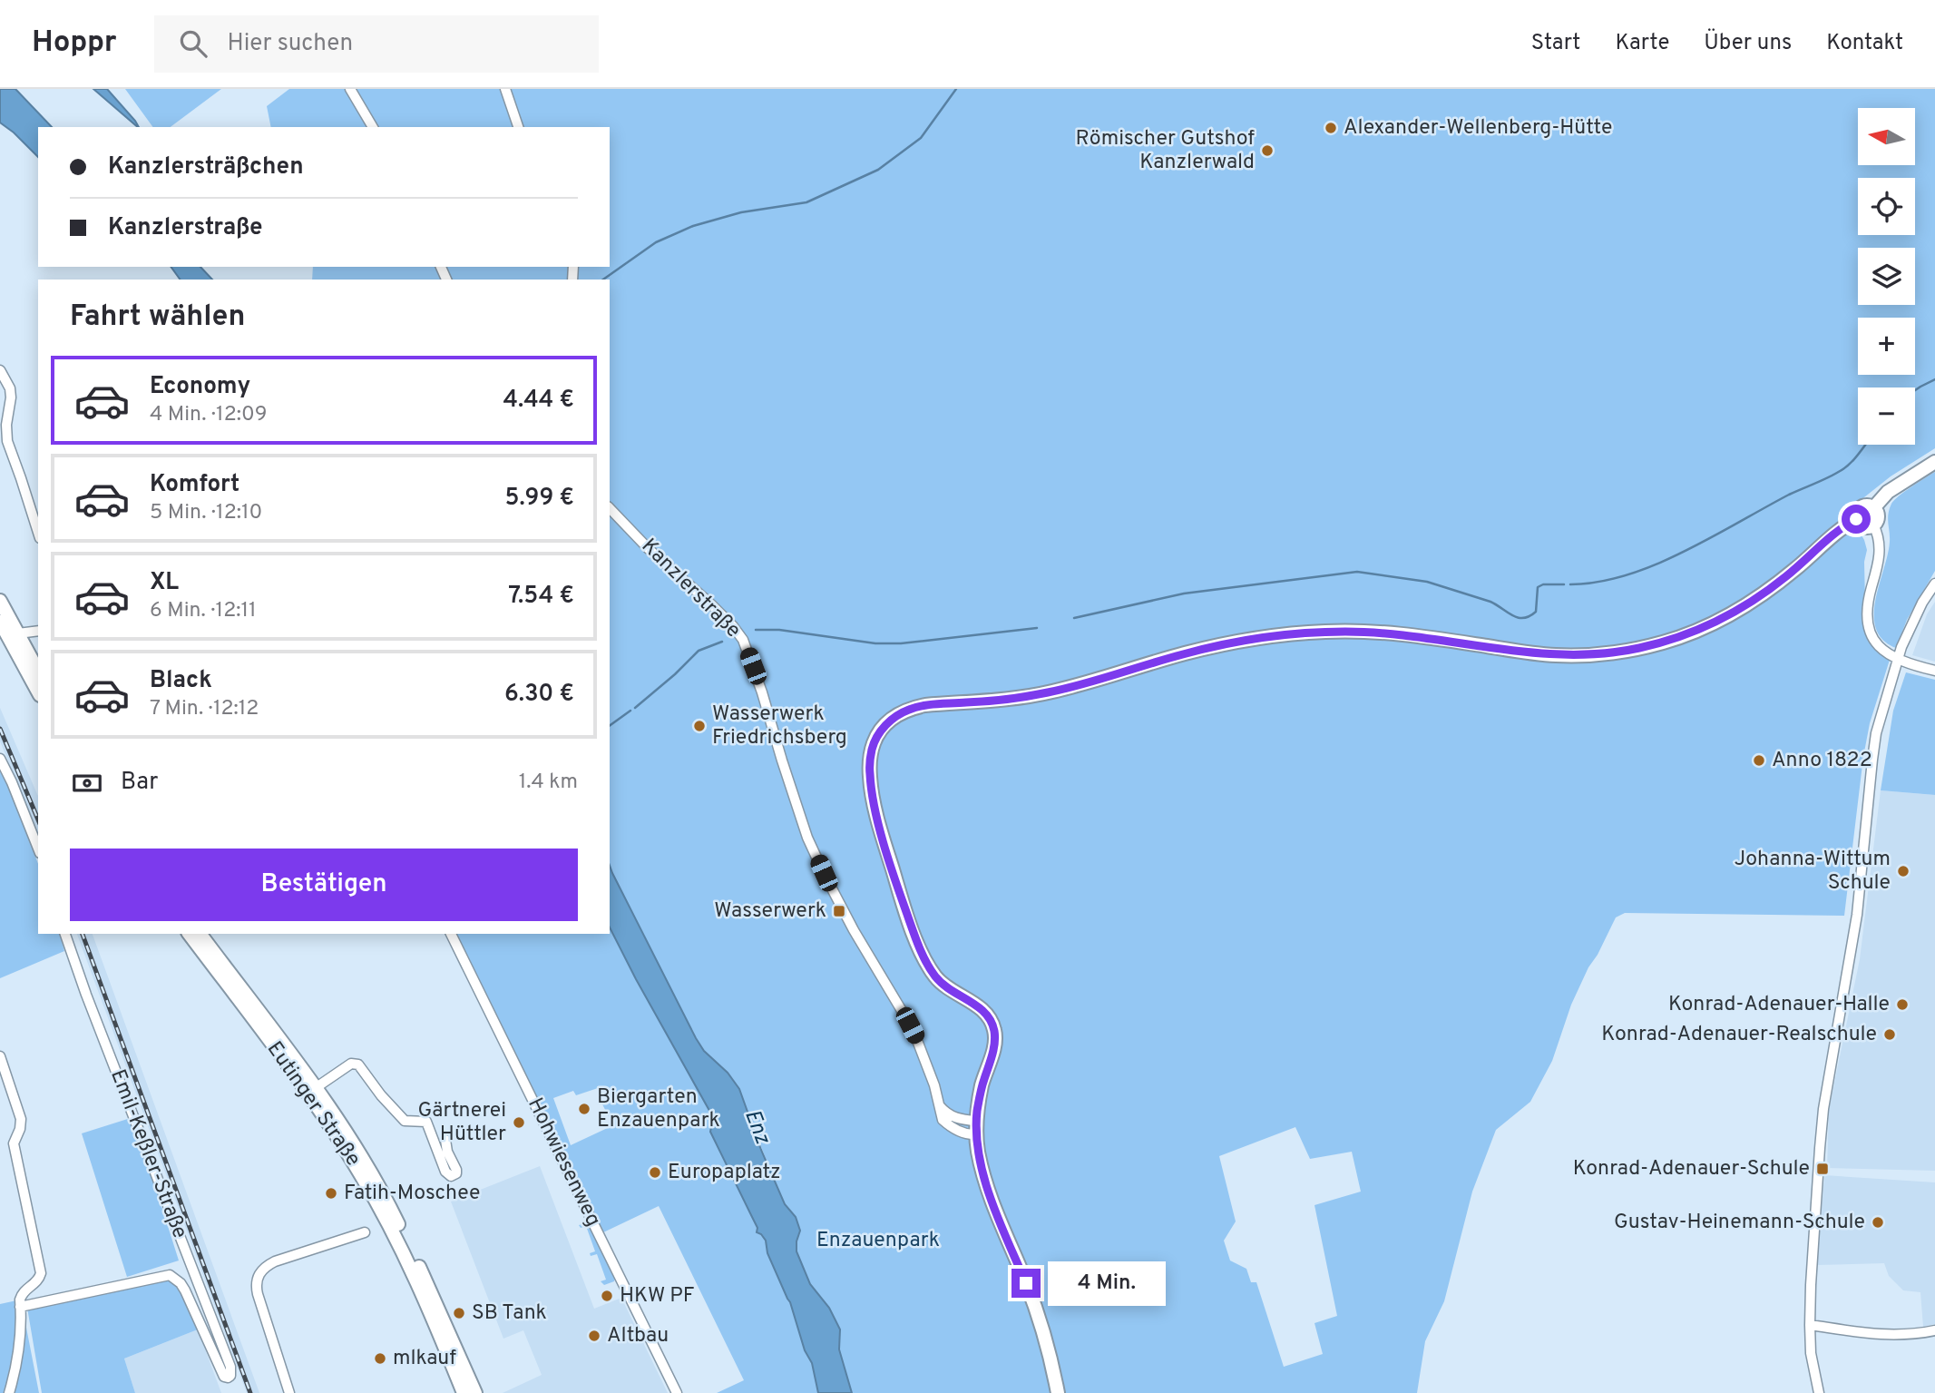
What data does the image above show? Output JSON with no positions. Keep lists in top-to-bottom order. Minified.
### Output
{"streets":{"main road":["Eutinger Straße"],"street":["Kanzlerstraße","Emil-Keßler-Straße","Hohwiesenweg"]},"water":["Enz"],"parks":["Enzauenpark"],"places":{"other":["Alexander-Wellenberg-Hütte","Römischer Gutshof Kanzlerwald","Wasserwerk Friedrichsberg","Anno 1822","Johanna-Wittum Schule","Konrad-Adenauer-Halle","Konrad-Adenauer-Realschule","Biergarten Enzauenpark","Gärtnerei Hüttler","Europaplatz","Fatih-Moschee","Gustav-Heinemann-Schule","HKW PF","SB Tank","Altbau","mlkauf"],"transit":["Wasserwerk","Konrad-Adenauer-Schule"]},"north":"left","page":{"header":"Hoppr","search":"Hier suchen","nav":["Start","Karte","Über uns","Kontakt"],"map_buttons":["+","−"],"banner":["Kanzlersträßchen","Kanzlerstraße"],"heading":"Fahrt wählen","list":[{"name":"Economy","note":"4 Min. · 12:09","value":"4.44 €"},{"name":"Komfort","note":"5 Min. · 12:10","value":"5.99 €"},{"name":"XL","note":"6 Min. · 12:11","value":"7.54 €"},{"name":"Black","note":"7 Min. · 12:12","value":"6.30 €"}],"pay":["Bar","1.4 km"],"buttons":"Bestätigen","bubble":"4 Min."}}
